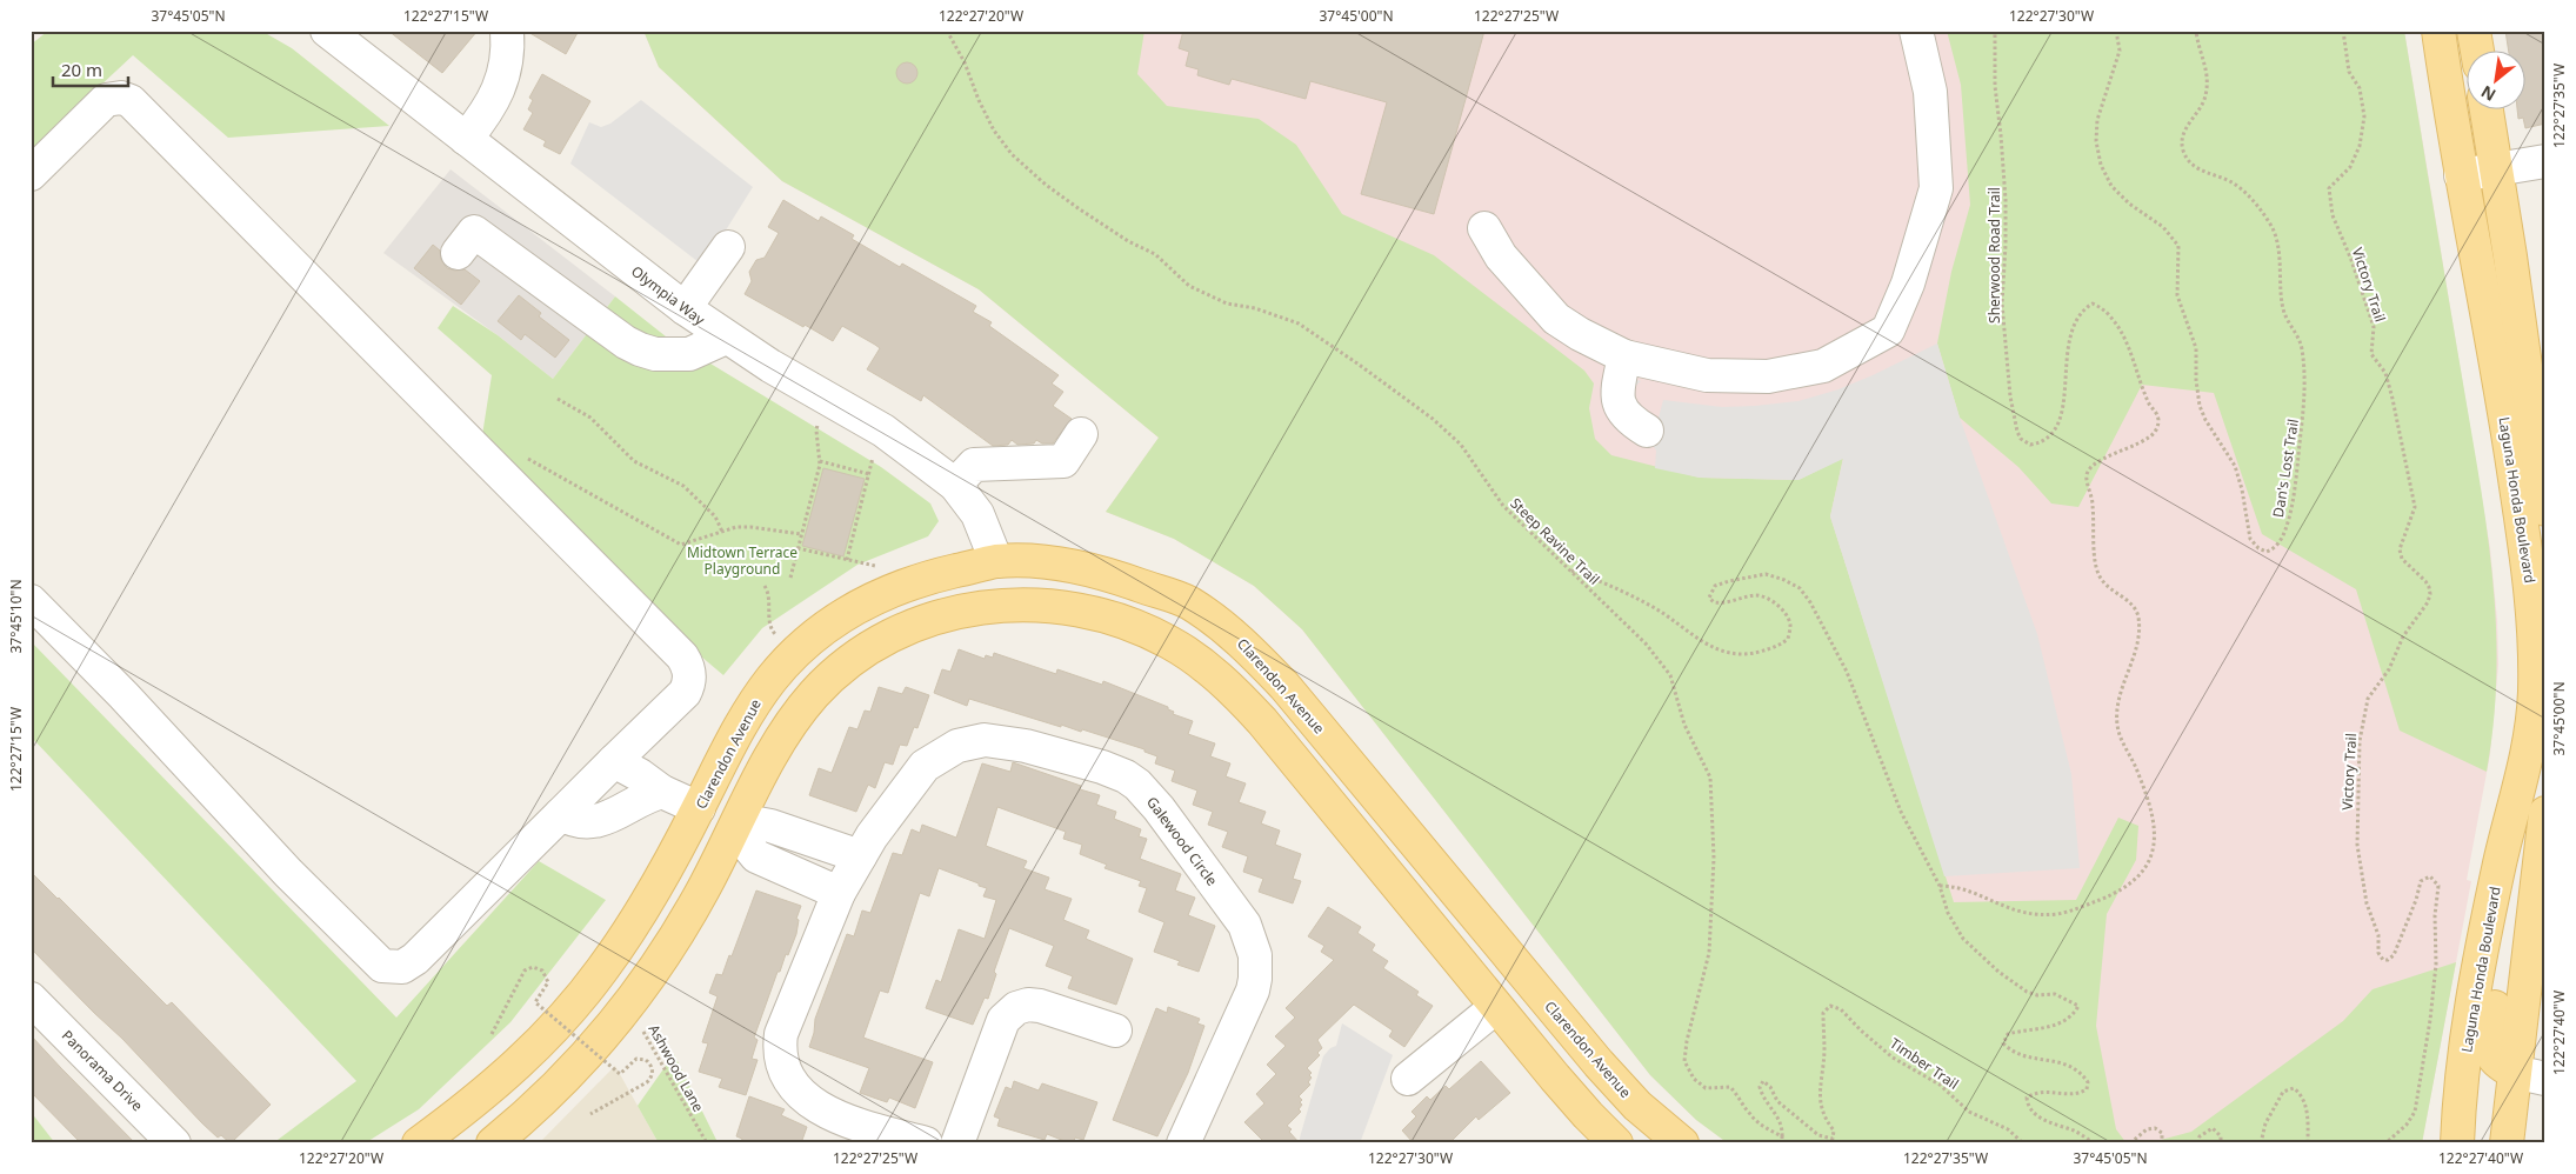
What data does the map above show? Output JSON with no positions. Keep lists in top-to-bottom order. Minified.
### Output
{"streets":{"main road":["Laguna Honda Boulevard","Clarendon Avenue"],"street":["Olympia Way","Galewood Circle","Panorama Drive"],"path":["Sherwood Road Trail","Victory Trail","Dan's Lost Trail","Steep Ravine Trail","Timber Trail","Ashwood Lane"]},"crossings":[["Olympia Way","Clarendon Avenue"],["Steep Ravine Trail","Timber Trail"]],"parks":["Midtown Terrace Playground"],"scale_bar":"20 m","north":"bottom left","coordinates":["37°45'05\"N","122°27'15\"W","122°27'20\"W","37°45'00\"N","122°27'25\"W","122°27'30\"W","122°27'35\"W","37°45'10\"N","122°27'40\"W"]}
